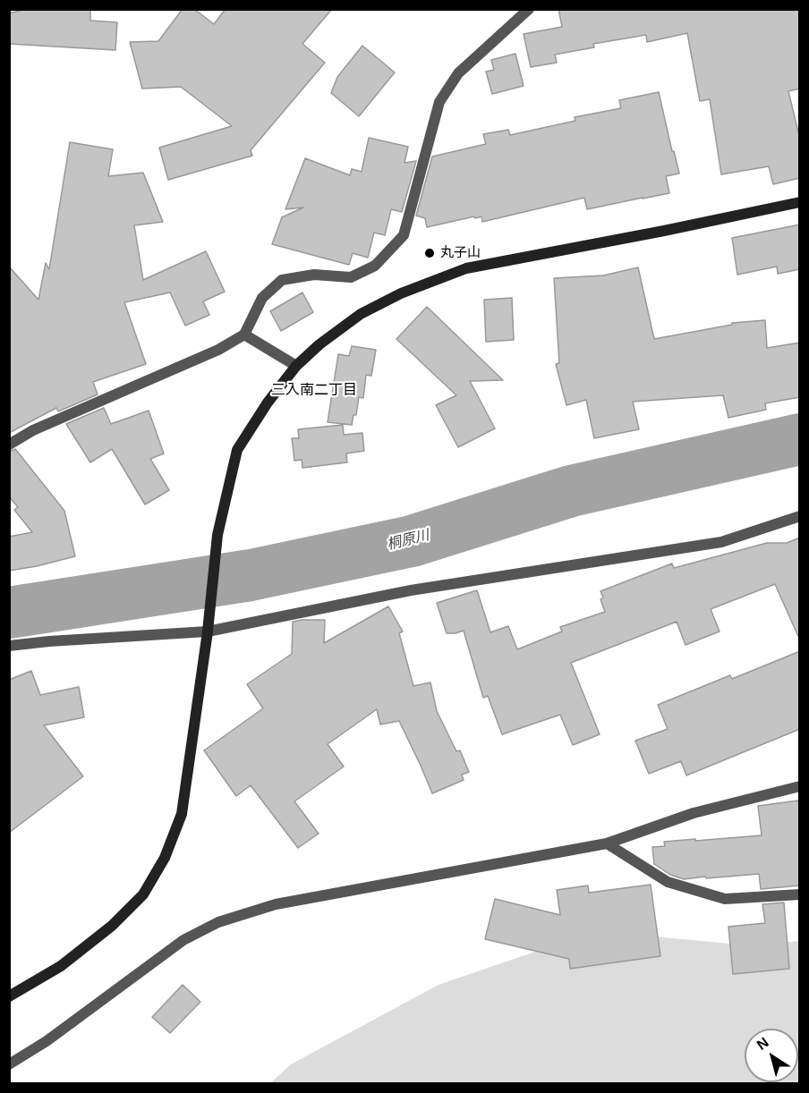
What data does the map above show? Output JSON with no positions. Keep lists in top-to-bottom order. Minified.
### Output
{"districts":["三入南二丁目"],"water":["桐原川"],"places":["丸子山"],"north":"top left"}
